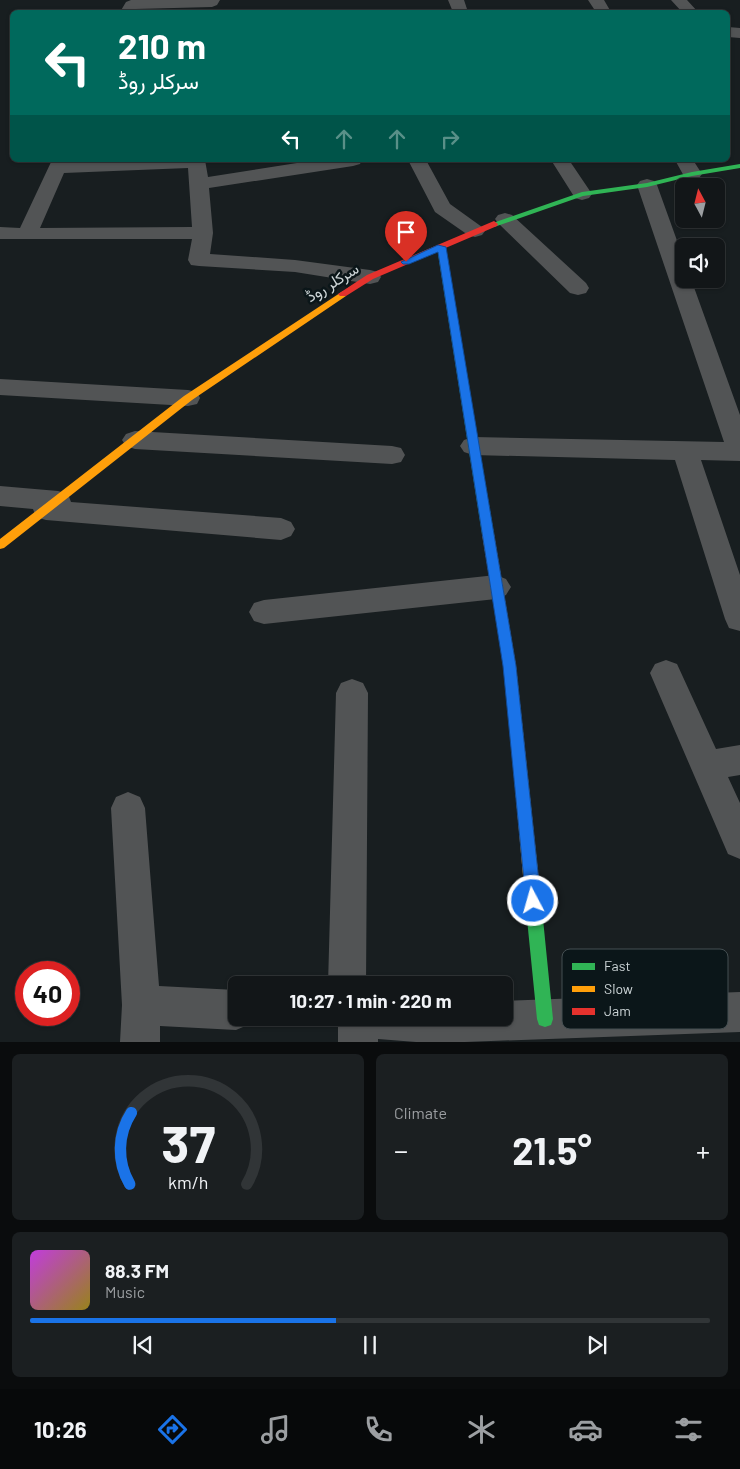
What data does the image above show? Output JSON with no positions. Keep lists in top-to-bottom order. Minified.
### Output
{"streets":{"main road":["سرکلر روڈ"]},"legend":["Fast","Slow","Jam"],"north":"top","page":{"turn":["210 m","سرکلر روڈ"],"limit":"40","trip":"10:27 · 1 min · 220 m","tile":"Climate","heat":["−","21.5°","+"],"song":["88.3 FM","Music"],"tabs":"10:26","gauge":["37","km/h"]}}
